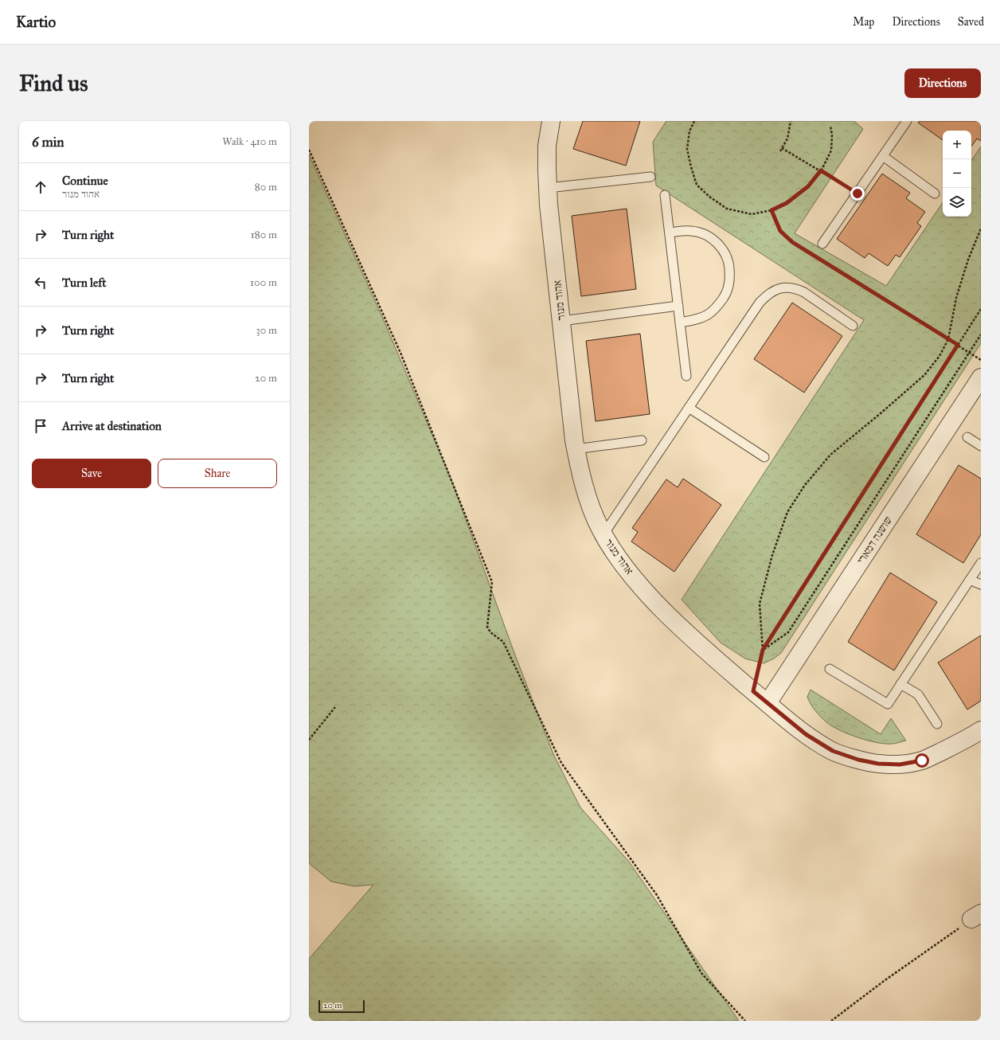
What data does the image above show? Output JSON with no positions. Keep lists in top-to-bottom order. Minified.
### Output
{"streets":{"street":["אהוד מנור","שושנה דמארי"]},"crossings":[["אהוד מנור","שושנה דמארי"]],"scale_bar":"20 m","page":{"header":"Kartio","nav":["Map","Directions","Saved"],"buttons":["Directions",["Save","Share"]],"title":"Find us","heading":["6 min","Walk · 410 m"],"map_buttons":["+","−"],"list":[["Continue","אהוד מנור","80 m"],["Turn right","180 m"],["Turn left","100 m"],["Turn right","30 m"],["Turn right","20 m"],"Arrive at destination"],"scale":"20 m"}}
